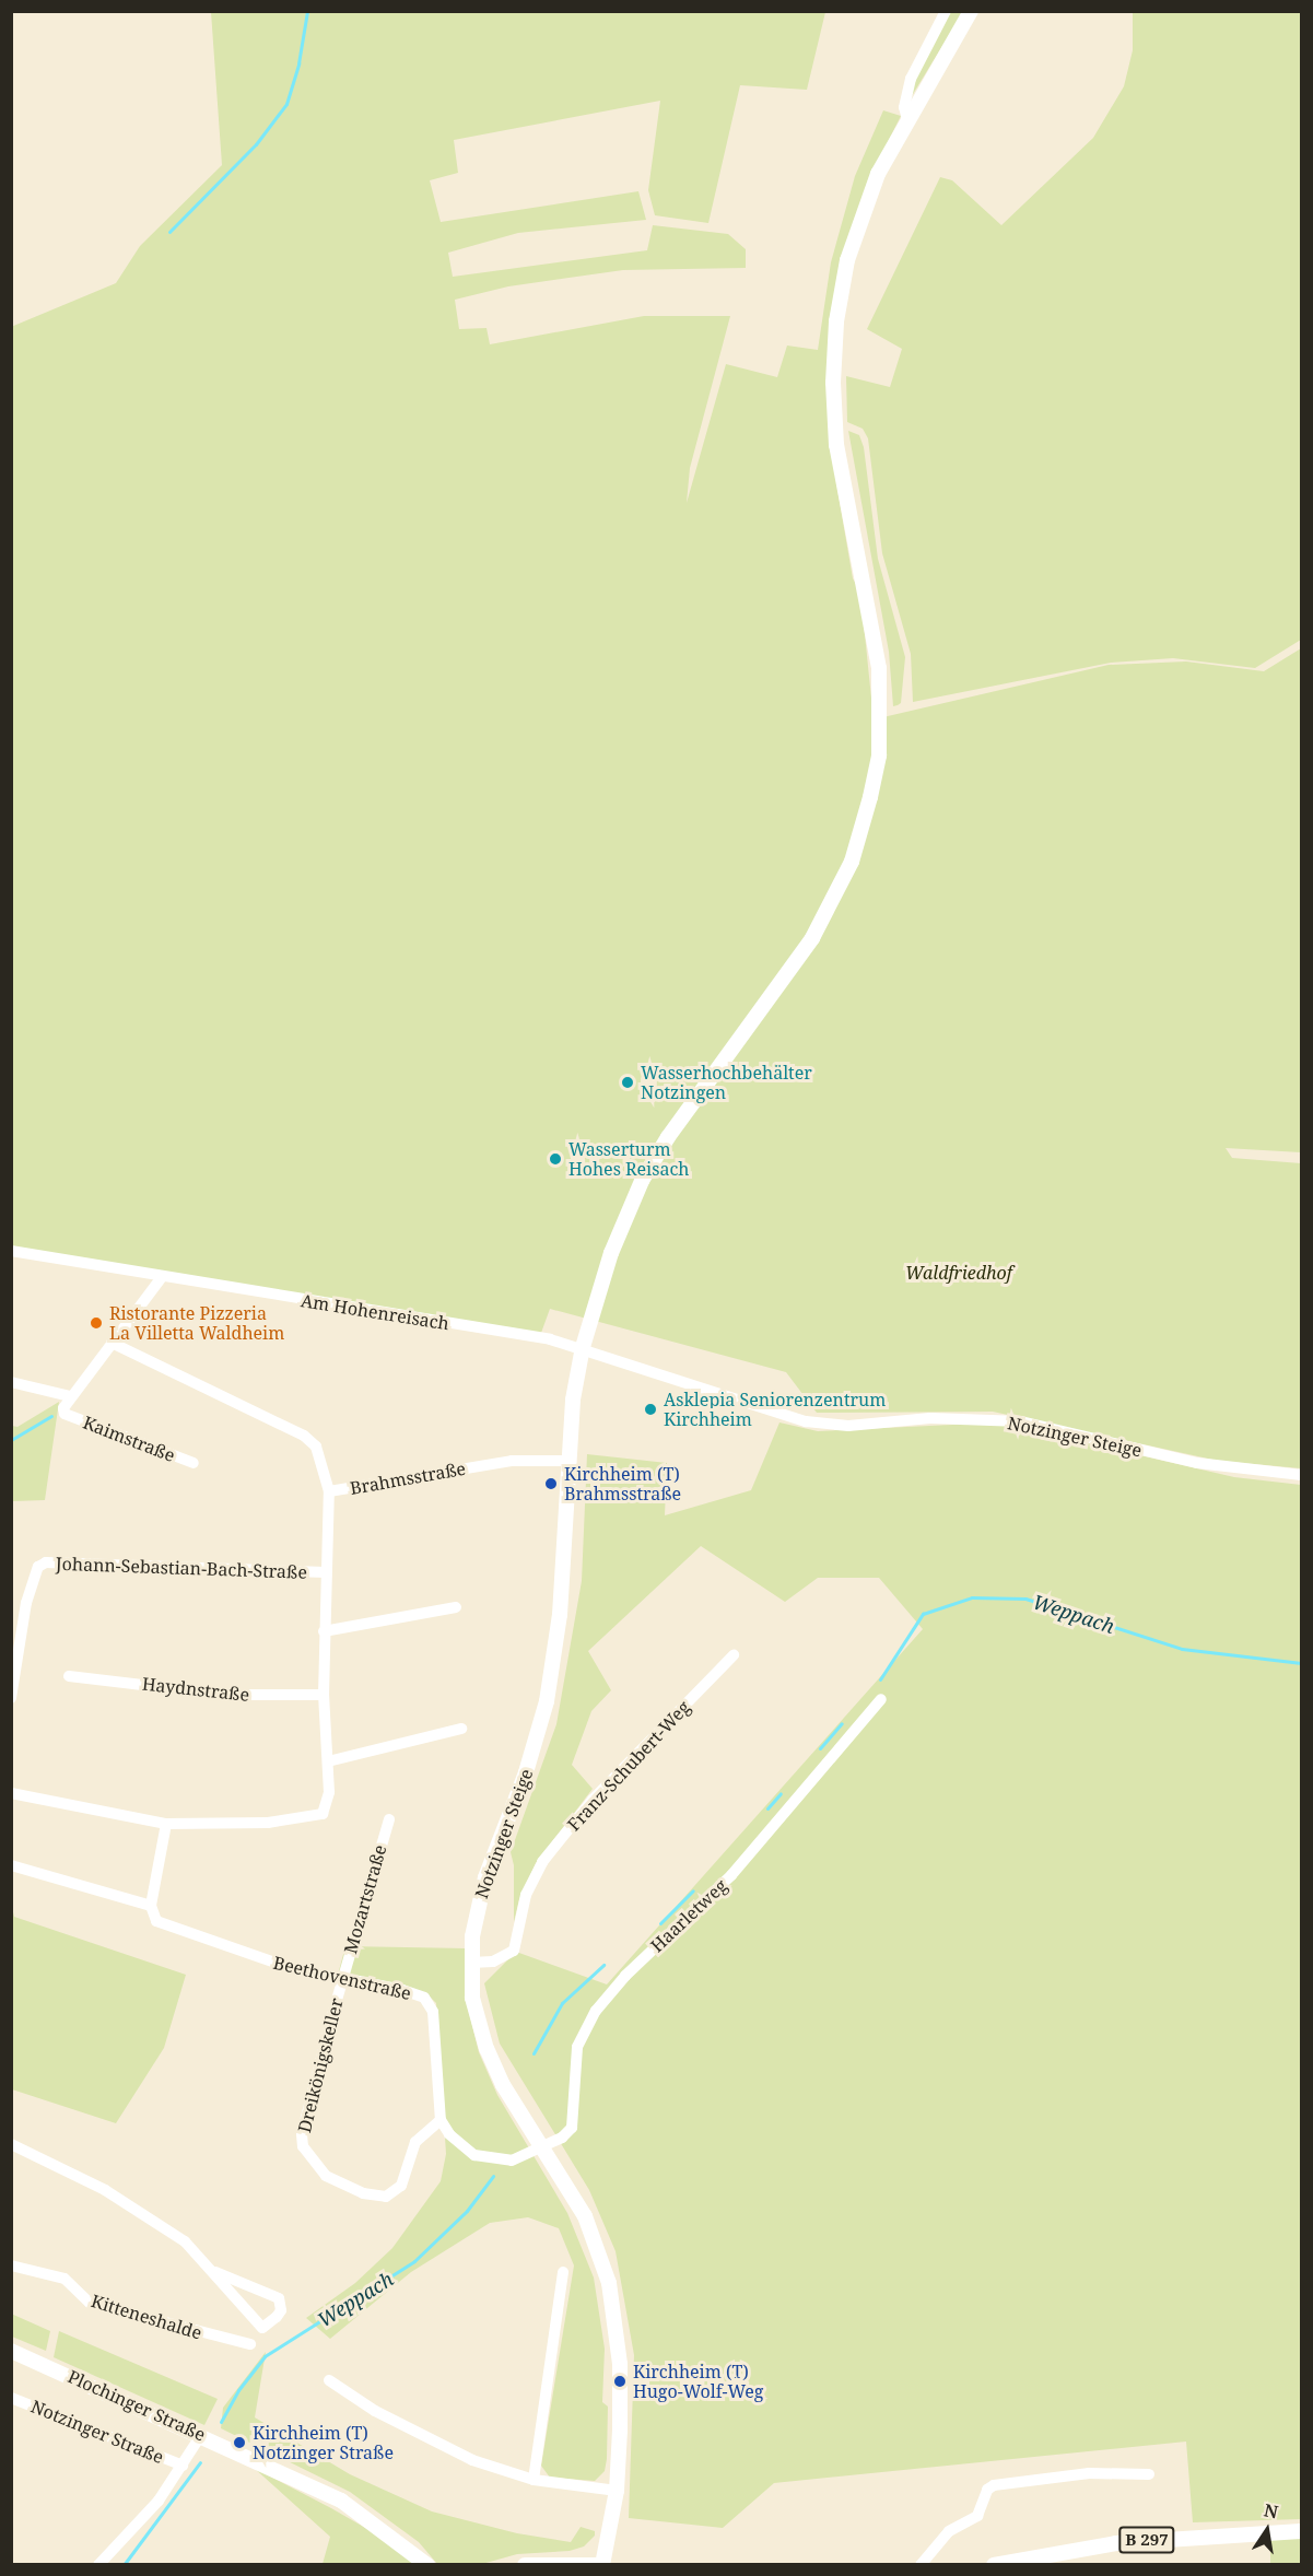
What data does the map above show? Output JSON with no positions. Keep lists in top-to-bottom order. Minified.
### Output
{"streets":{"main road":["Notzinger Steige","Plochinger Straße","B 297"],"street":["Am Hohenreisach","Kaimstraße","Brahmsstraße","Johann-Sebastian-Bach-Straße","Haydnstraße","Franz-Schubert-Weg","Mozartstraße","Haarletweg","Beethovenstraße","Dreikönigskeller","Kitteneshalde","Notzinger Straße"]},"crossings":[["Am Hohenreisach","Notzinger Steige"],["Notzinger Steige","Brahmsstraße"],["Notzinger Steige","Franz-Schubert-Weg"],["Notzinger Steige","Haarletweg"],["Mozartstraße","Beethovenstraße"],["Mozartstraße","Dreikönigskeller"],["Beethovenstraße","Dreikönigskeller"],["Plochinger Straße","Notzinger Straße"]],"water":["Weppach"],"parks":["Waldfriedhof"],"places":["Wasserhochbehälter Notzingen","Wasserturm Hohes Reisach","Ristorante Pizzeria La Villetta Waldheim","Asklepia Seniorenzentrum Kirchheim","Kirchheim (T) Brahmsstraße","Kirchheim (T) Hugo-Wolf-Weg","Kirchheim (T) Notzinger Straße"],"north":"top"}
